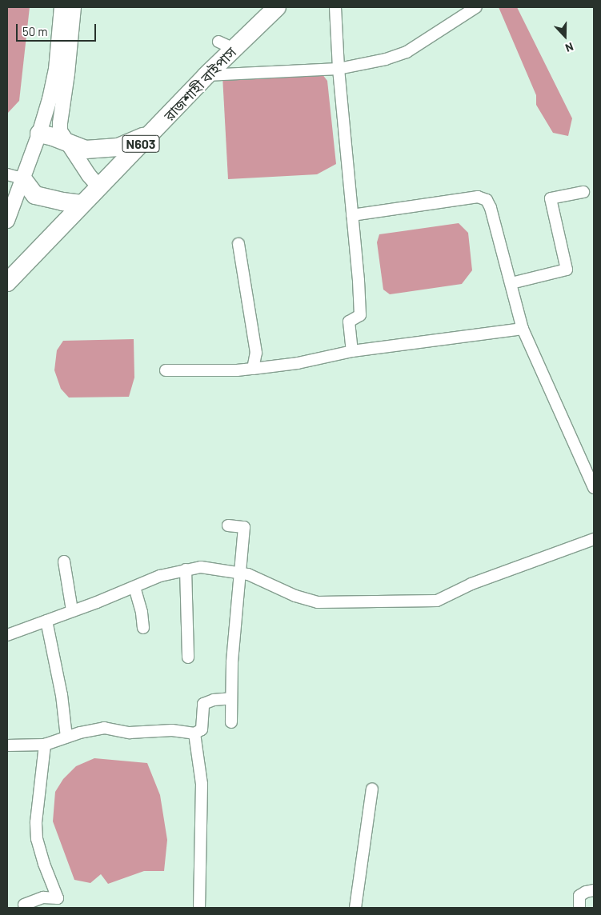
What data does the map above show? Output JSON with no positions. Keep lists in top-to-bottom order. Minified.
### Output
{"streets":{"highway":["রাজশাহী বাইপাস","N603"]},"scale_bar":"50 m","north":"bottom"}
